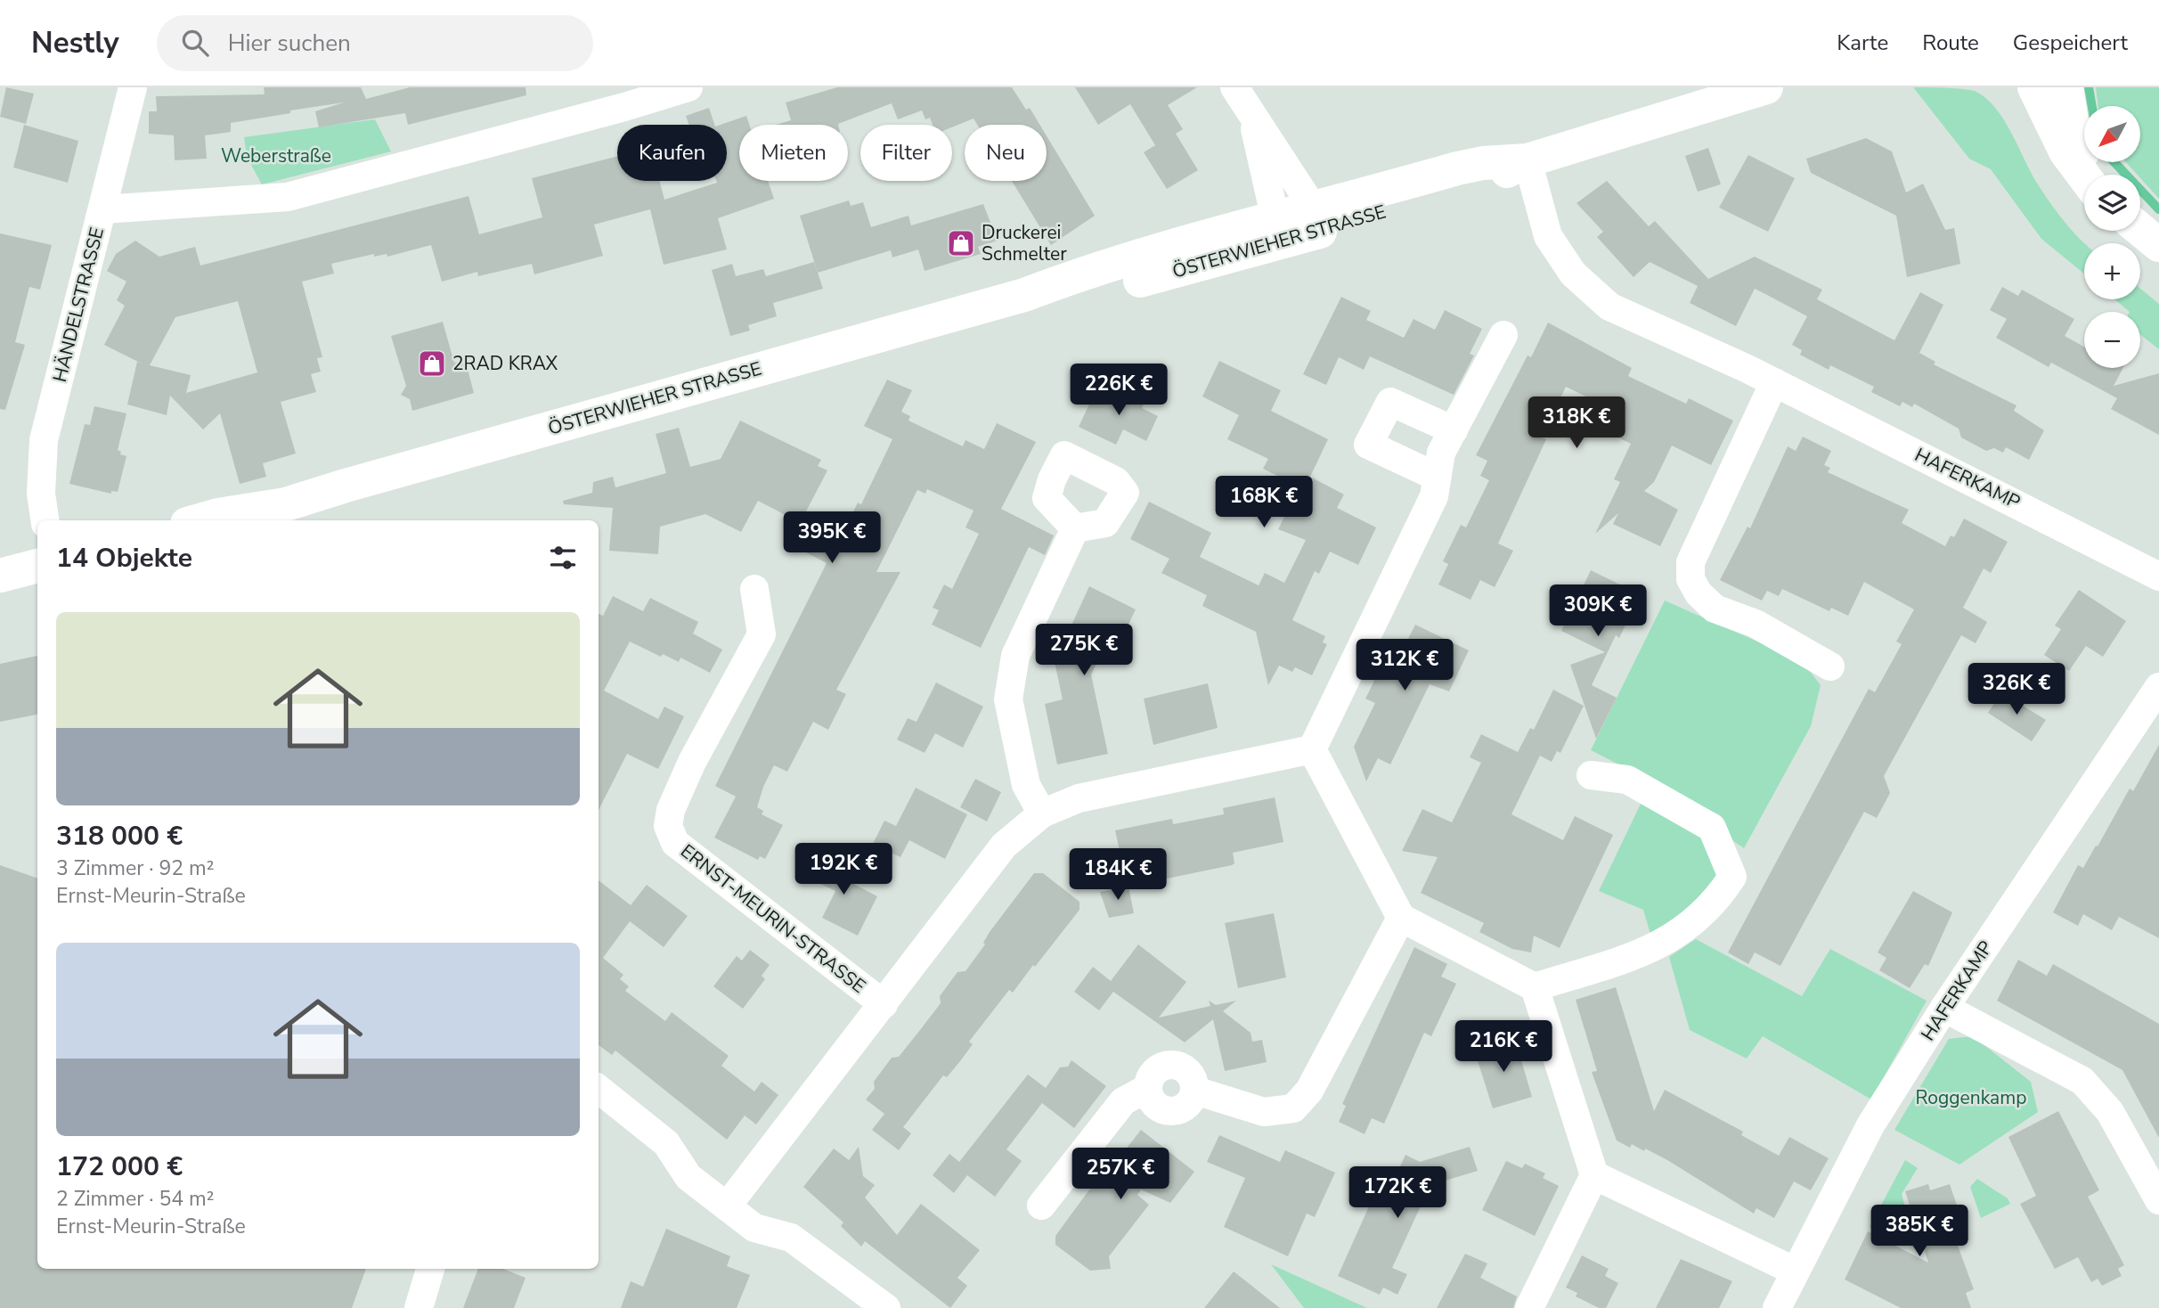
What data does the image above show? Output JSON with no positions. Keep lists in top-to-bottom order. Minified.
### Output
{"streets":{"street":["ÖSTERWIEHER STRASSE","HÄNDELSTRASSE","HAFERKAMP","ERNST-MEURIN-STRASSE"]},"crossings":[["ÖSTERWIEHER STRASSE","HAFERKAMP"]],"parks":["Weberstraße","Roggenkamp"],"places":{"shop":["Druckerei Schmelter","2RAD KRAX"]},"north":"bottom left","page":{"header":"Nestly","search":"Hier suchen","nav":["Karte","Route","Gespeichert"],"map_buttons":["+","−"],"chip":["Kaufen","Mieten","Filter","Neu"],"price":["226K €","318K €","168K €","395K €","309K €","275K €","312K €","326K €","192K €","184K €","216K €","257K €","172K €","385K €"],"heading":"14 Objekte","list":[{"name":"318 000 €","note":"3 Zimmer · 92 m² · Ernst-Meurin-Straße"},{"name":"172 000 €","note":"2 Zimmer · 54 m² · Ernst-Meurin-Straße"}]}}
